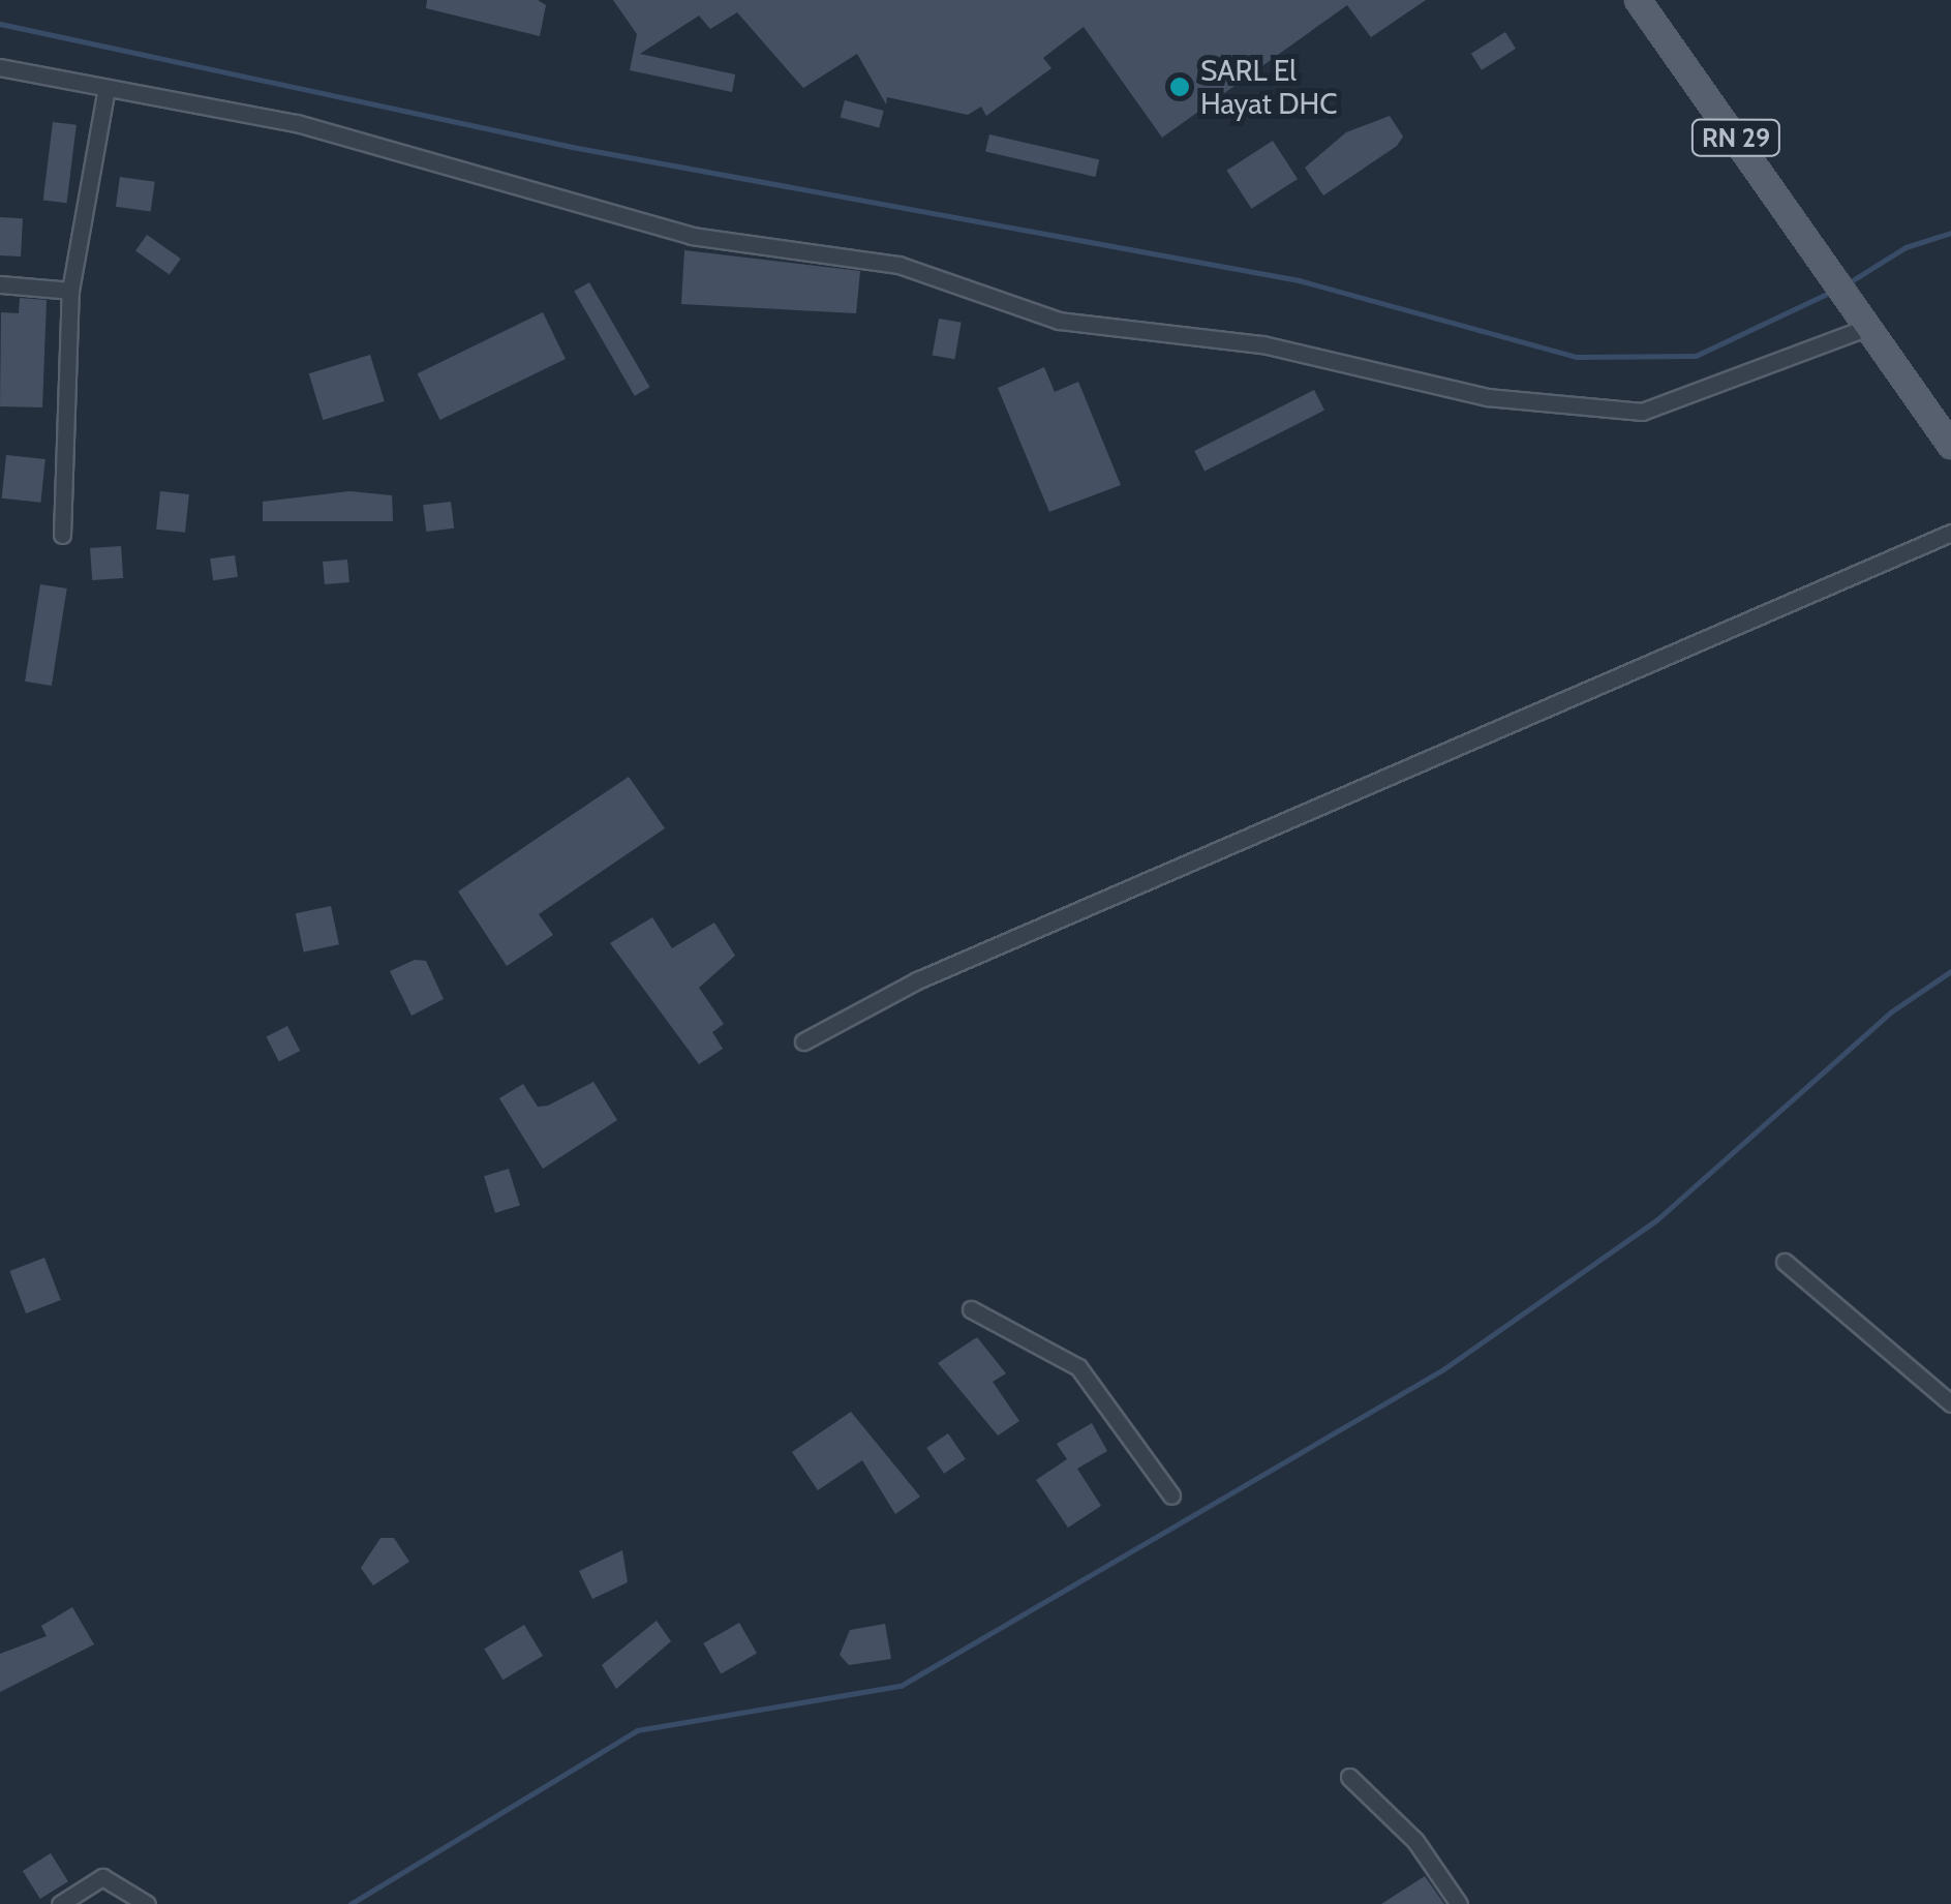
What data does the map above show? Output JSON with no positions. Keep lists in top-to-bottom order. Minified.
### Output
{"streets":{"main road":["RN 29"]},"places":["SARL El Hayat DHC"]}
